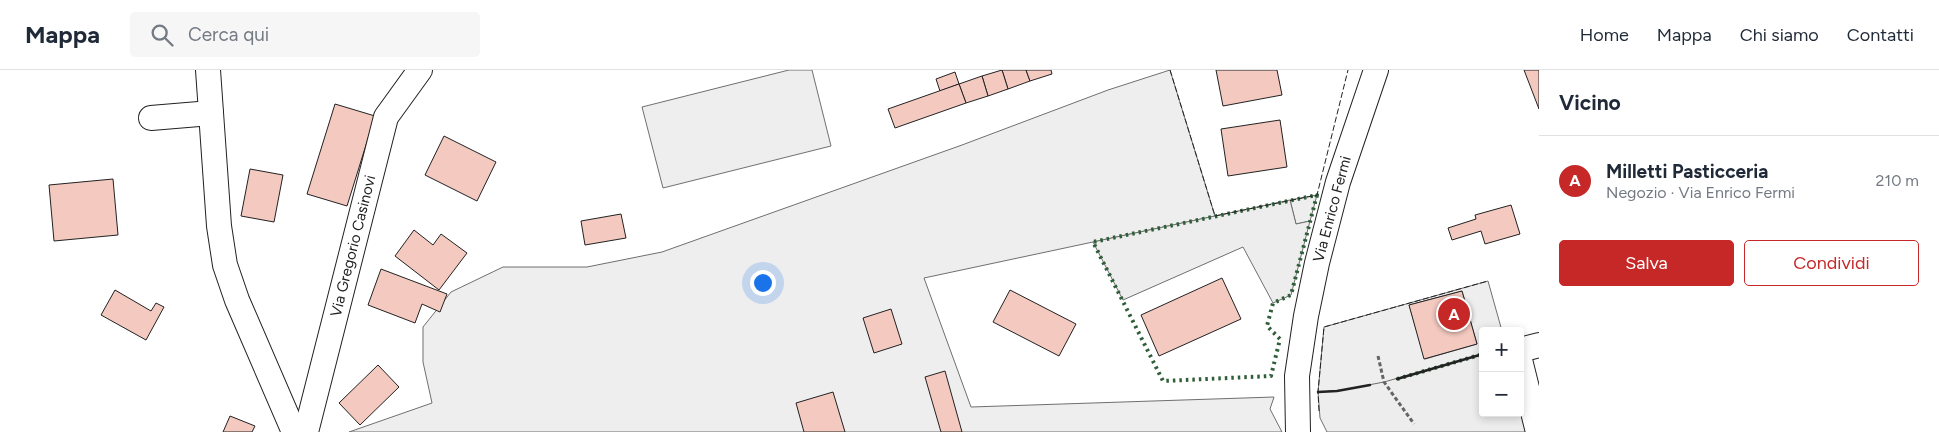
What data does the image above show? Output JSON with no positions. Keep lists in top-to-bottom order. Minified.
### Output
{"streets":{"street":["Via Enrico Fermi","Via Gregorio Casinovi"]},"page":{"header":"Mappa","search":"Cerca qui","nav":["Home","Mappa","Chi siamo","Contatti"],"heading":"Vicino","list":[{"mark":"A","name":"Milletti Pasticceria","note":"Negozio · Via Enrico Fermi","value":"210 m"}],"buttons":["Salva","Condividi"],"pins":"A","map_buttons":["+","−"]}}
